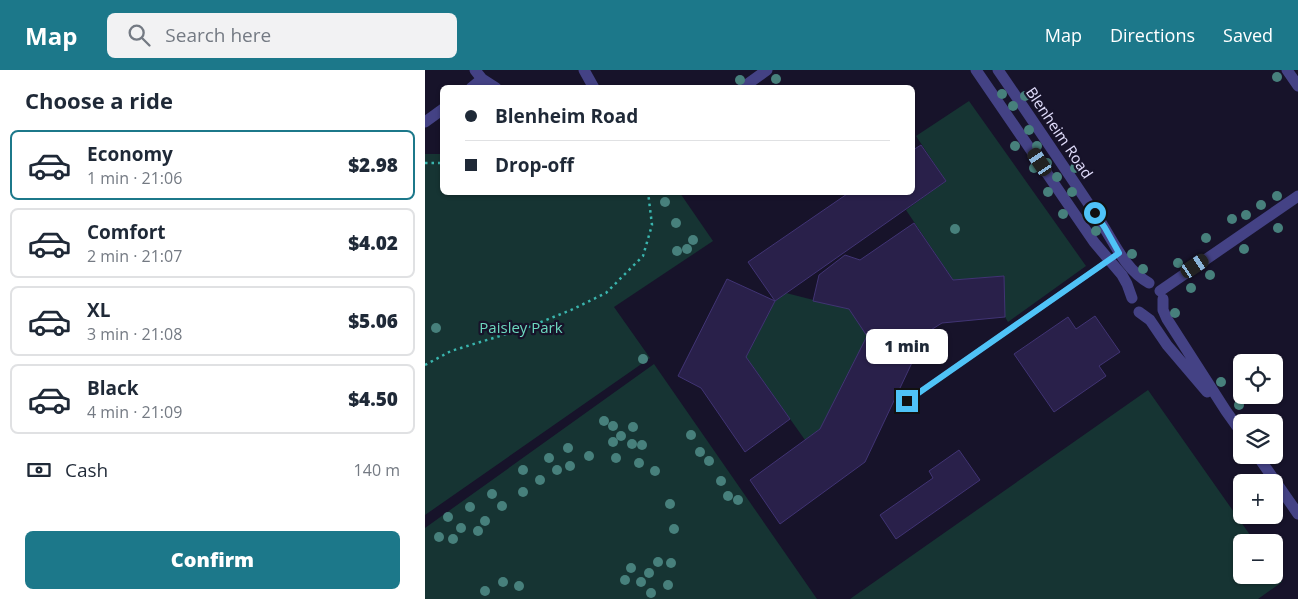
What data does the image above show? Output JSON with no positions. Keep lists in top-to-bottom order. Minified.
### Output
{"streets":{"street":["Blenheim Road"]},"parks":["Paisley Park"],"page":{"header":"Map","search":"Search here","nav":["Map","Directions","Saved"],"heading":"Choose a ride","banner":["Blenheim Road","Drop-off"],"list":[{"name":"Economy","note":"1 min · 21:06","value":"$2.98"},{"name":"Comfort","note":"2 min · 21:07","value":"$4.02"},{"name":"XL","note":"3 min · 21:08","value":"$5.06"},{"name":"Black","note":"4 min · 21:09","value":"$4.50"}],"bubble":"1 min","map_buttons":["+","−"],"pay":["Cash","140 m"],"buttons":"Confirm"}}
